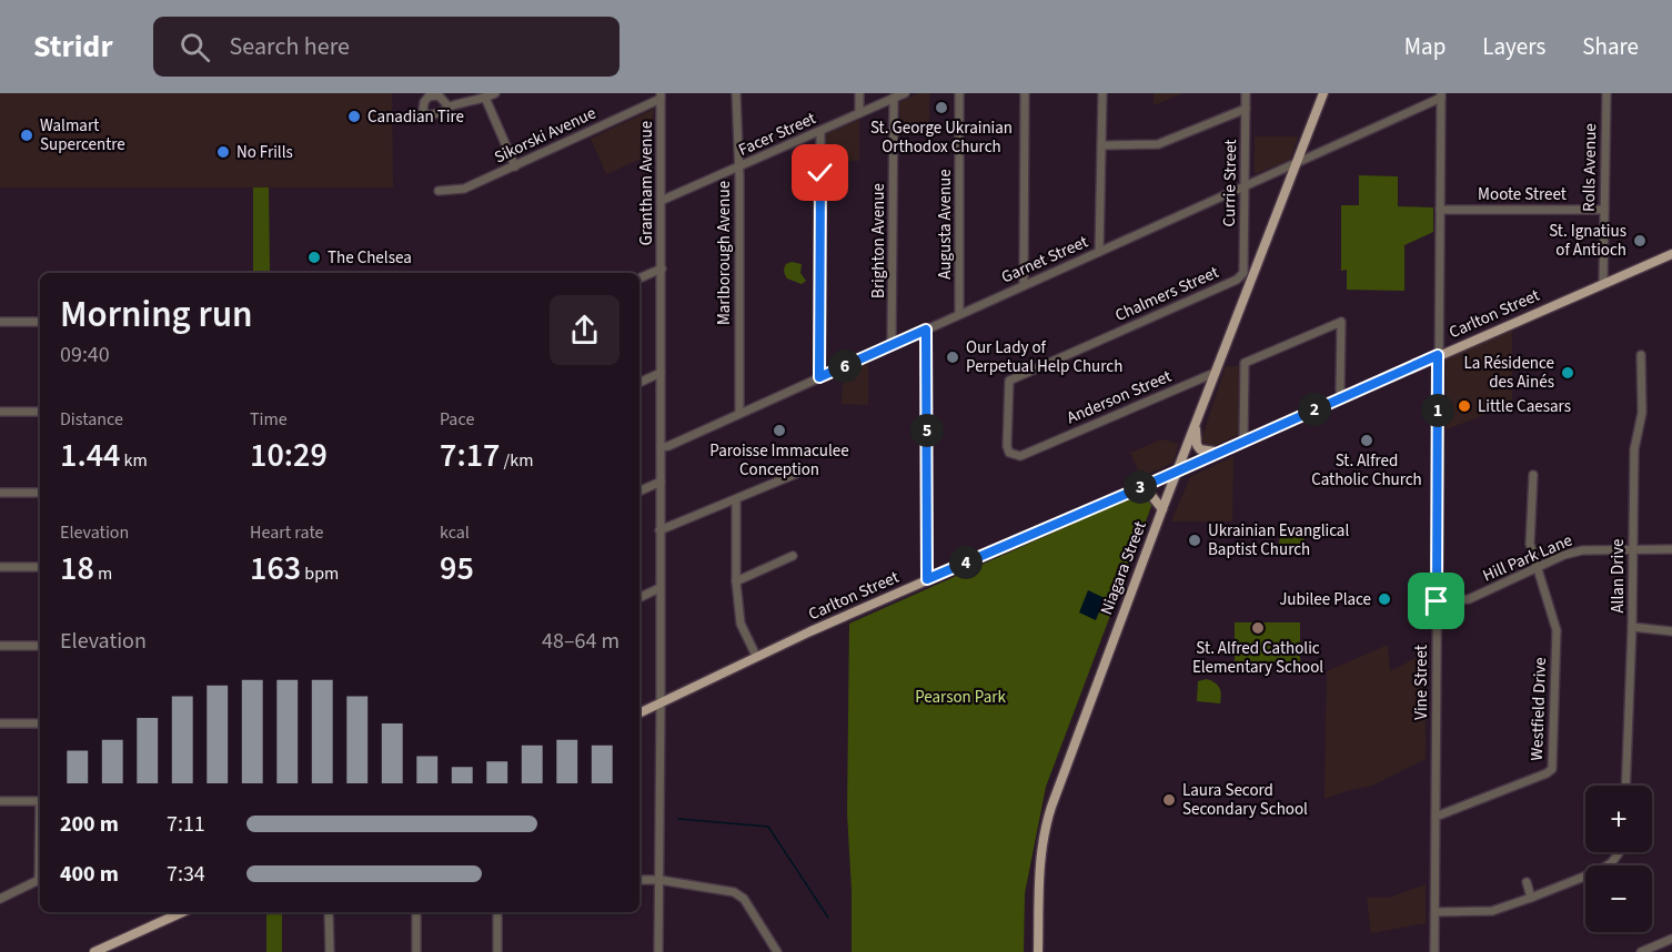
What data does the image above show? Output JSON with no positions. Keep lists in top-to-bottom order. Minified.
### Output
{"streets":{"main road":["Carlton Street","Niagara Street"],"street":["Facer Street","Sikorski Avenue","Rolls Avenue","Grantham Avenue","Currie Street","Moote Street","Augusta Avenue","Brighton Avenue","Marlborough Avenue","Garnet Street","Chalmers Street","Anderson Street","Hill Park Lane","Allan Drive","Vine Street","Westfield Drive"]},"crossings":[["Facer Street","Grantham Avenue"],["Facer Street","Brighton Avenue"],["Facer Street","Marlborough Avenue"],["Sikorski Avenue","Grantham Avenue"],["Rolls Avenue","Moote Street"],["Rolls Avenue","Carlton Street"],["Grantham Avenue","Garnet Street"],["Grantham Avenue","Carlton Street"],["Currie Street","Garnet Street"],["Currie Street","Chalmers Street"],["Moote Street","Vine Street"],["Augusta Avenue","Garnet Street"],["Brighton Avenue","Garnet Street"],["Marlborough Avenue","Garnet Street"],["Garnet Street","Niagara Street"],["Garnet Street","Vine Street"],["Chalmers Street","Anderson Street"],["Carlton Street","Niagara Street"],["Carlton Street","Vine Street"],["Anderson Street","Niagara Street"],["Hill Park Lane","Allan Drive"],["Hill Park Lane","Vine Street"],["Hill Park Lane","Westfield Drive"],["Vine Street","Westfield Drive"]],"parks":["Pearson Park"],"places":["St. George Ukrainian Orthodox Church","Canadian Tire","Walmart Supercentre","No Frills","St. Ignatius of Antioch","The Chelsea","Our Lady of Perpetual Help Church","La Résidence des Ainés","Little Caesars","Paroisse Immaculee Conception","St. Alfred Catholic Church","Ukrainian Evanglical Baptist Church","Jubilee Place","St. Alfred Catholic Elementary School","Laura Secord Secondary School"],"page":{"header":"Stridr","search":"Search here","nav":["Map","Layers","Share"],"heading":["Morning run","09:40"],"pins":["6","2","1","5","3","4"],"stats":[["Distance","1.44 km"],["Time","10:29"],["Pace","7:17 /km"],["Elevation","18 m"],["Heart rate","163 bpm"],["kcal","95"]],"chart":["Elevation","48–64 m"],"map_buttons":["+","−"],"list":[{"name":"200 m","note":"7:11"},{"name":"400 m","note":"7:34"}]}}
